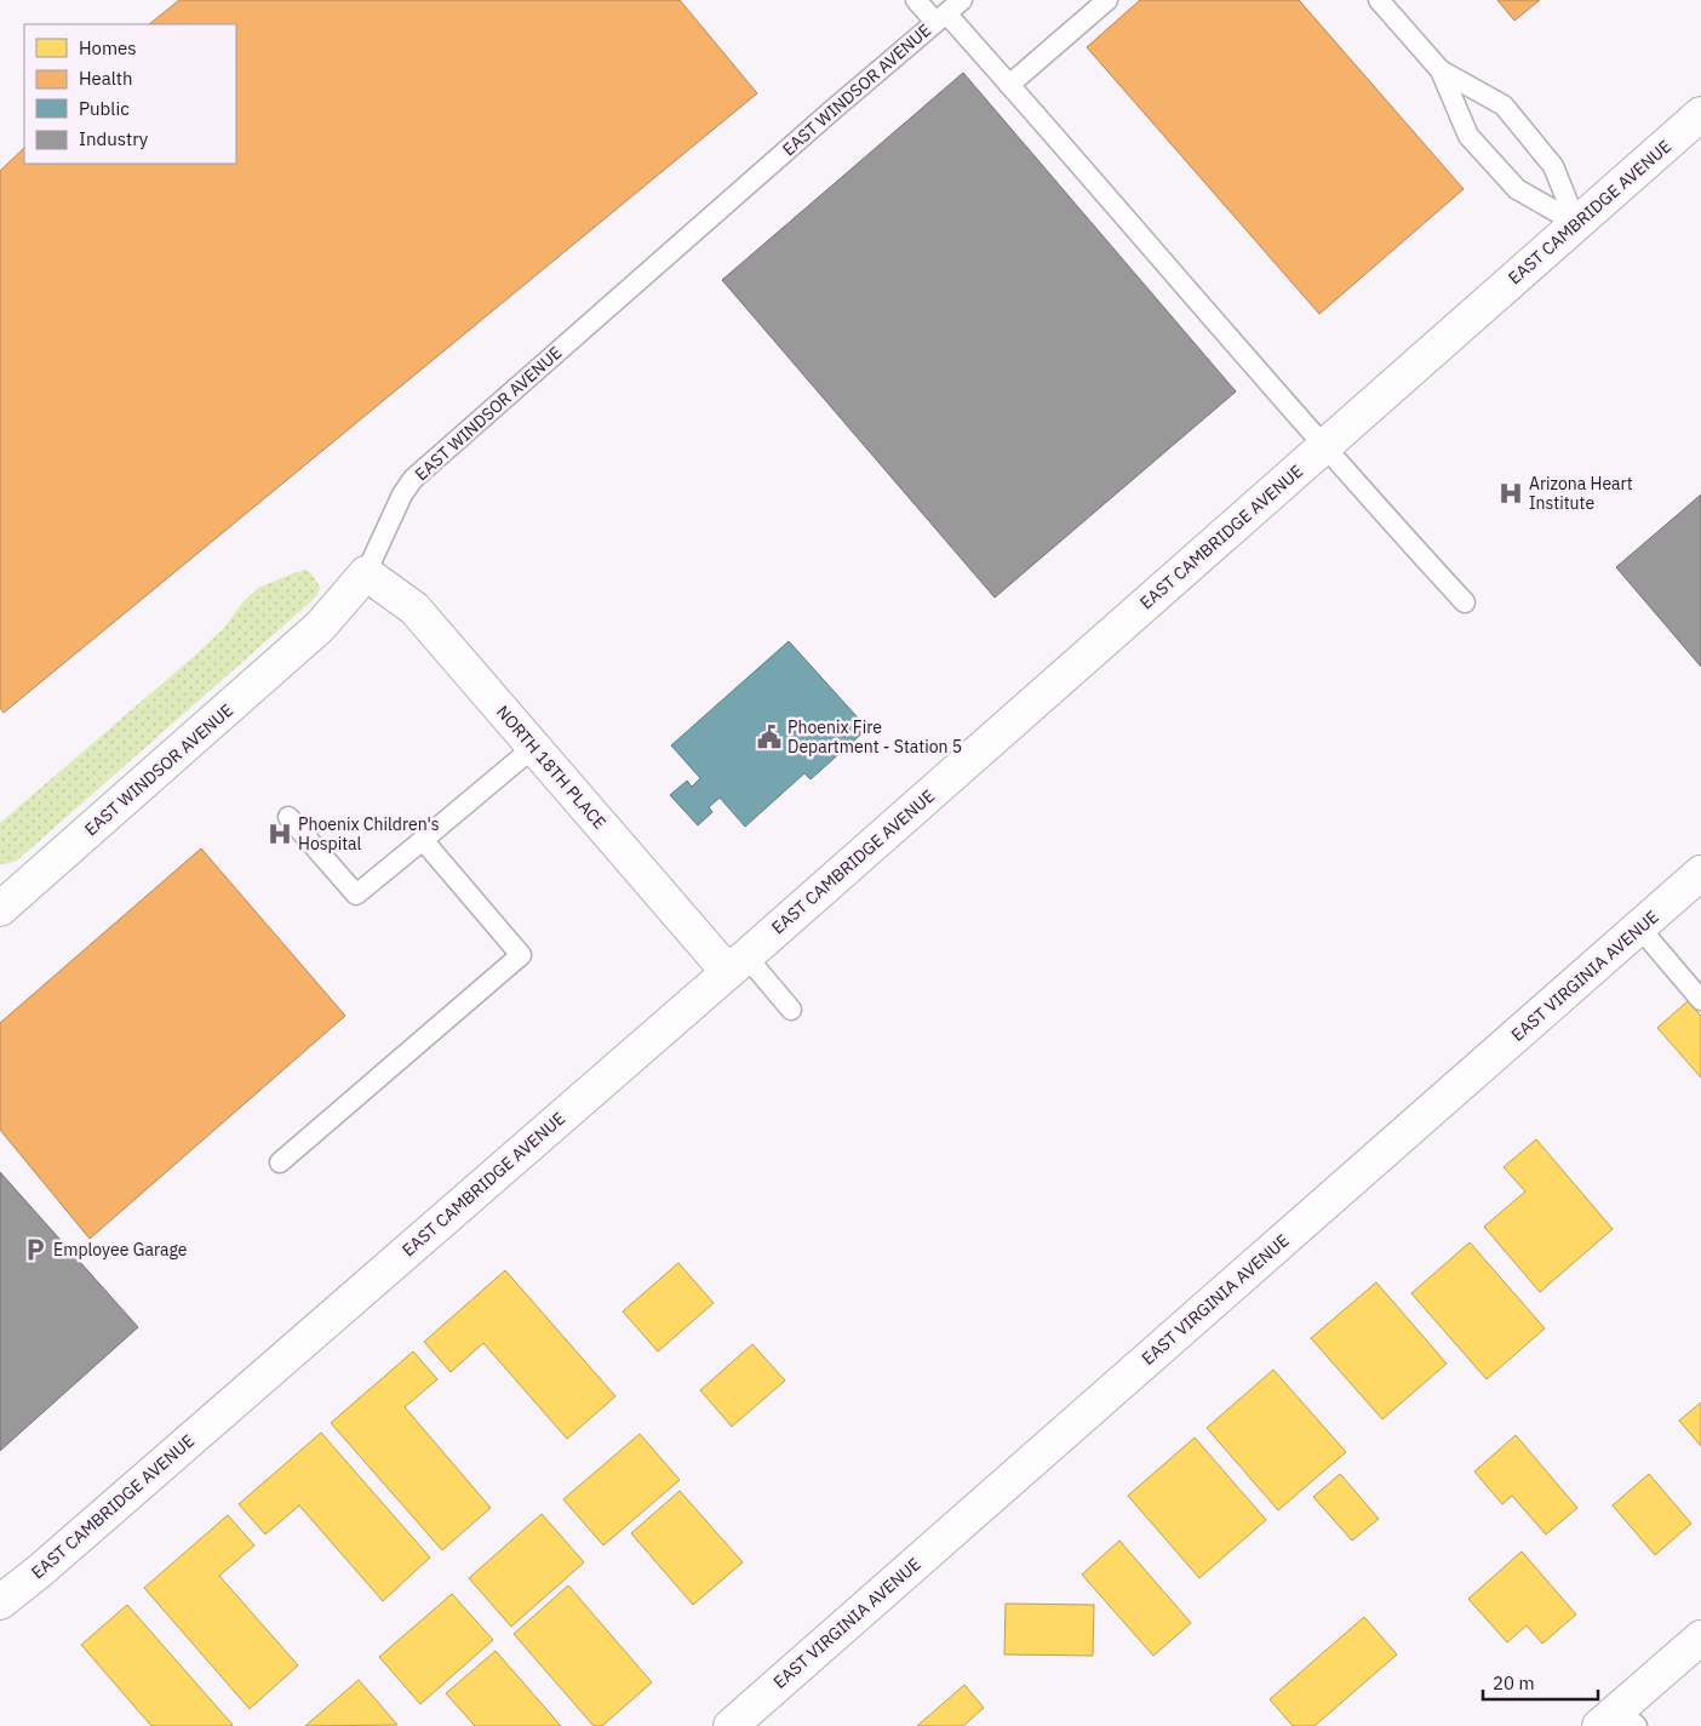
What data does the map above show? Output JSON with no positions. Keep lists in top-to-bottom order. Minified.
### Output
{"streets":{"street":["EAST WINDSOR AVENUE","EAST CAMBRIDGE AVENUE","NORTH 18TH PLACE","EAST VIRGINIA AVENUE"]},"crossings":[["EAST WINDSOR AVENUE","NORTH 18TH PLACE"],["EAST CAMBRIDGE AVENUE","NORTH 18TH PLACE"]],"places":{"hospital":["Arizona Heart Institute","Phoenix Children's Hospital"],"public building":["Phoenix Fire Department - Station 5"],"parking":["Employee Garage"]},"legend":["Homes","Health","Public","Industry"],"scale_bar":"20 m"}
